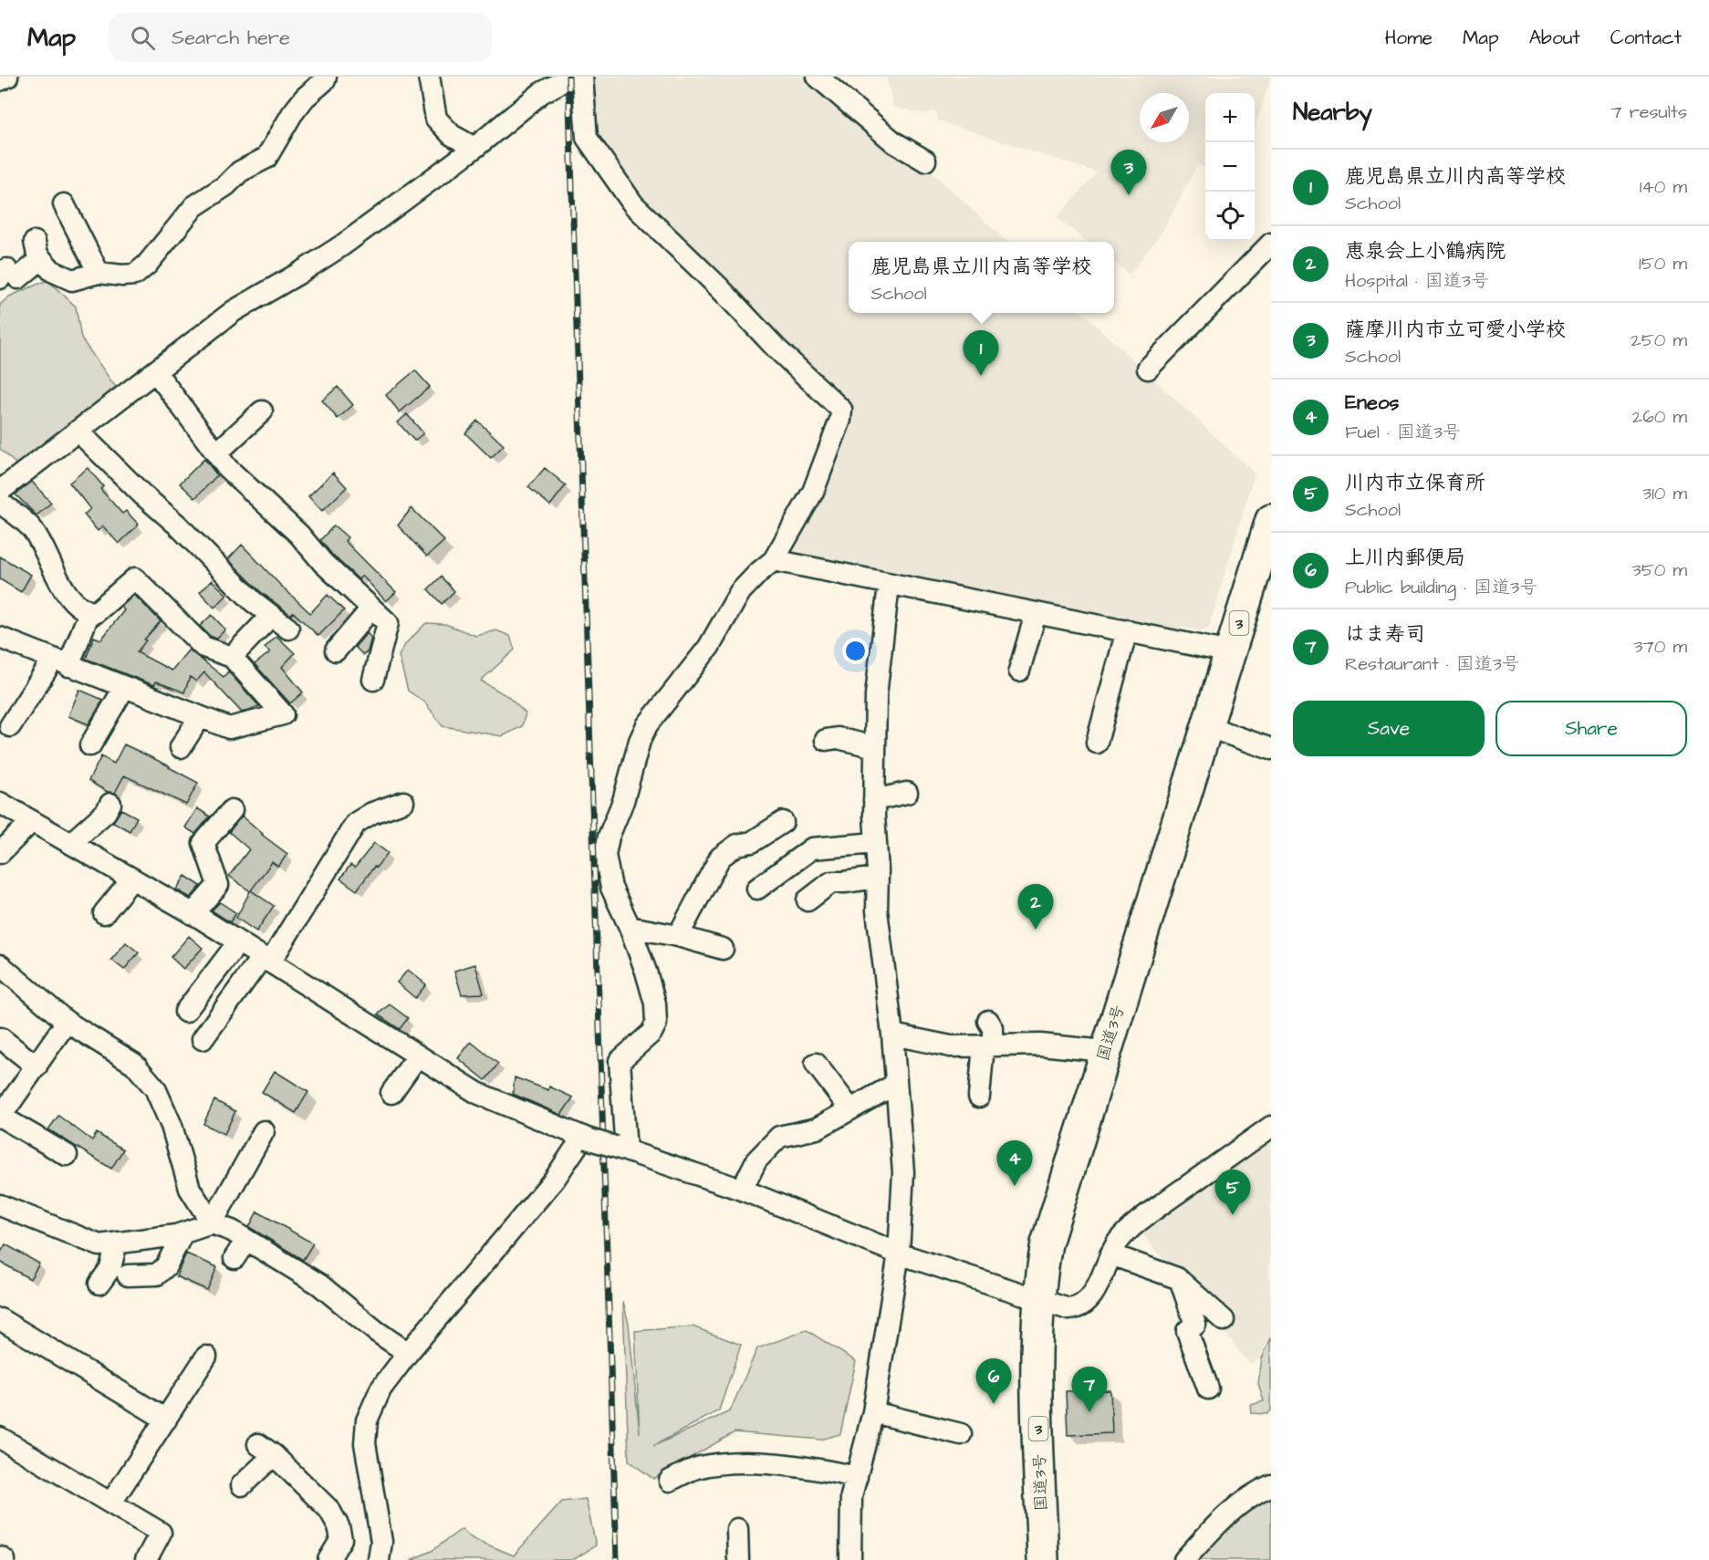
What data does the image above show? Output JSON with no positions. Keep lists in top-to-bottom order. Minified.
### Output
{"streets":{"highway":["3","国道3号"]},"north":"bottom left","page":{"header":"Map","search":"Search here","nav":["Home","Map","About","Contact"],"heading":["Nearby","7 results"],"map_buttons":["+","−"],"list":[{"mark":"1","name":"鹿児島県立川内高等学校","note":"School","value":"140 m"},{"mark":"2","name":"恵泉会上小鶴病院","note":"Hospital · 国道3号","value":"150 m"},{"mark":"3","name":"薩摩川内市立可愛小学校","note":"School","value":"250 m"},{"mark":"4","name":"Eneos","note":"Fuel · 国道3号","value":"260 m"},{"mark":"5","name":"川内市立保育所","note":"School","value":"310 m"},{"mark":"6","name":"上川内郵便局","note":"Public building · 国道3号","value":"350 m"},{"mark":"7","name":"はま寿司","note":"Restaurant · 国道3号","value":"370 m"}],"pins":["3","1","2","4","5","6","7"],"popup":["鹿児島県立川内高等学校","School"],"buttons":["Save","Share"]}}
